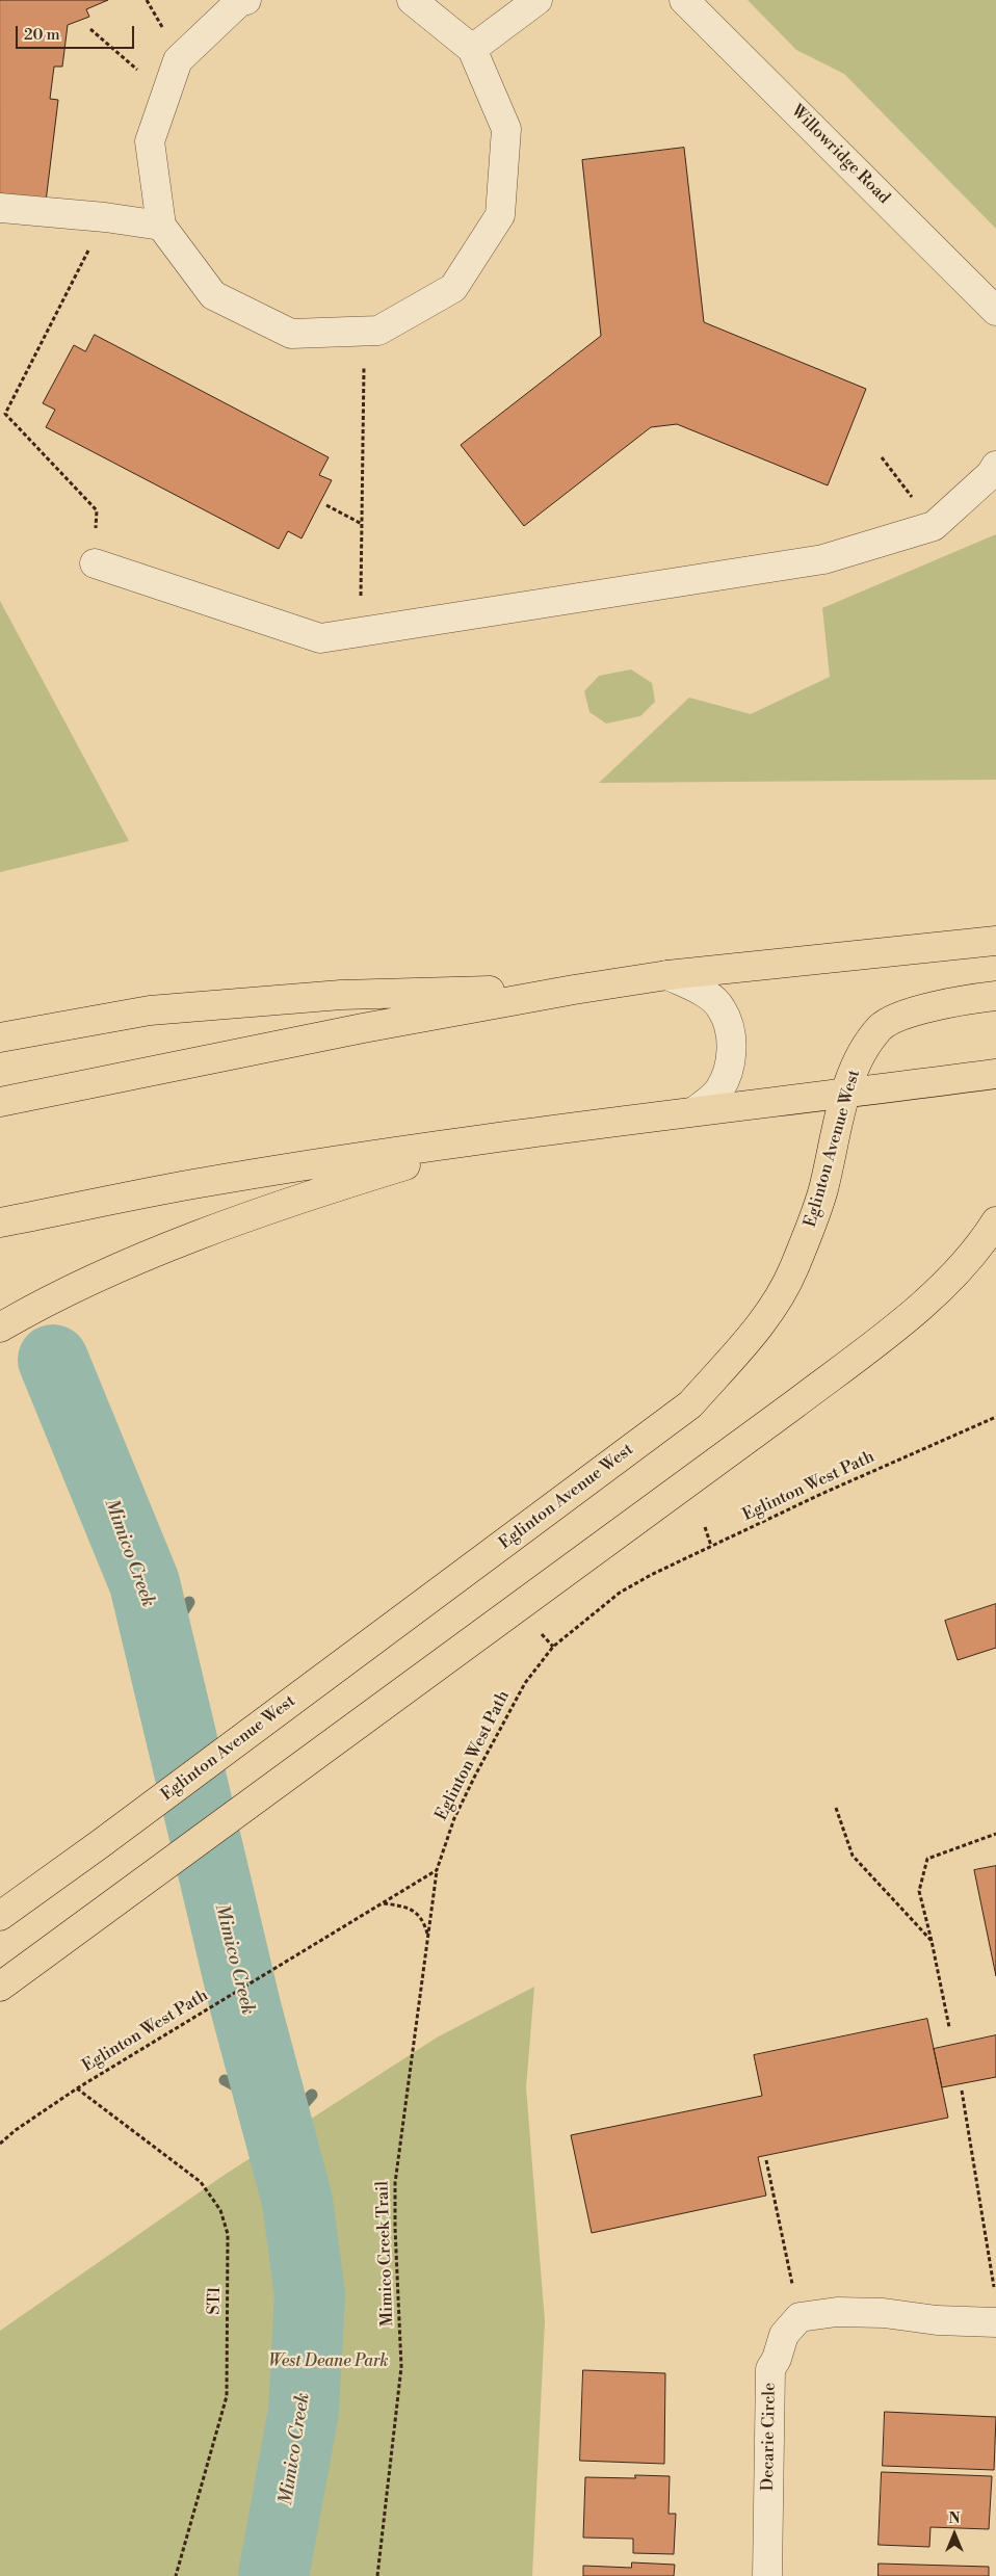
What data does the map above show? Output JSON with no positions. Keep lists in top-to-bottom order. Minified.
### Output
{"streets":{"main road":["Eglinton Avenue West"],"street":["Willowridge Road","Decarie Circle"],"path":["Eglinton West Path","Mimico Creek Trail","ST1"]},"crossings":[["Eglinton West Path","Mimico Creek Trail"],["Eglinton West Path","ST1"]],"water":["Mimico Creek"],"parks":["West Deane Park"],"scale_bar":"20 m","north":"top"}
